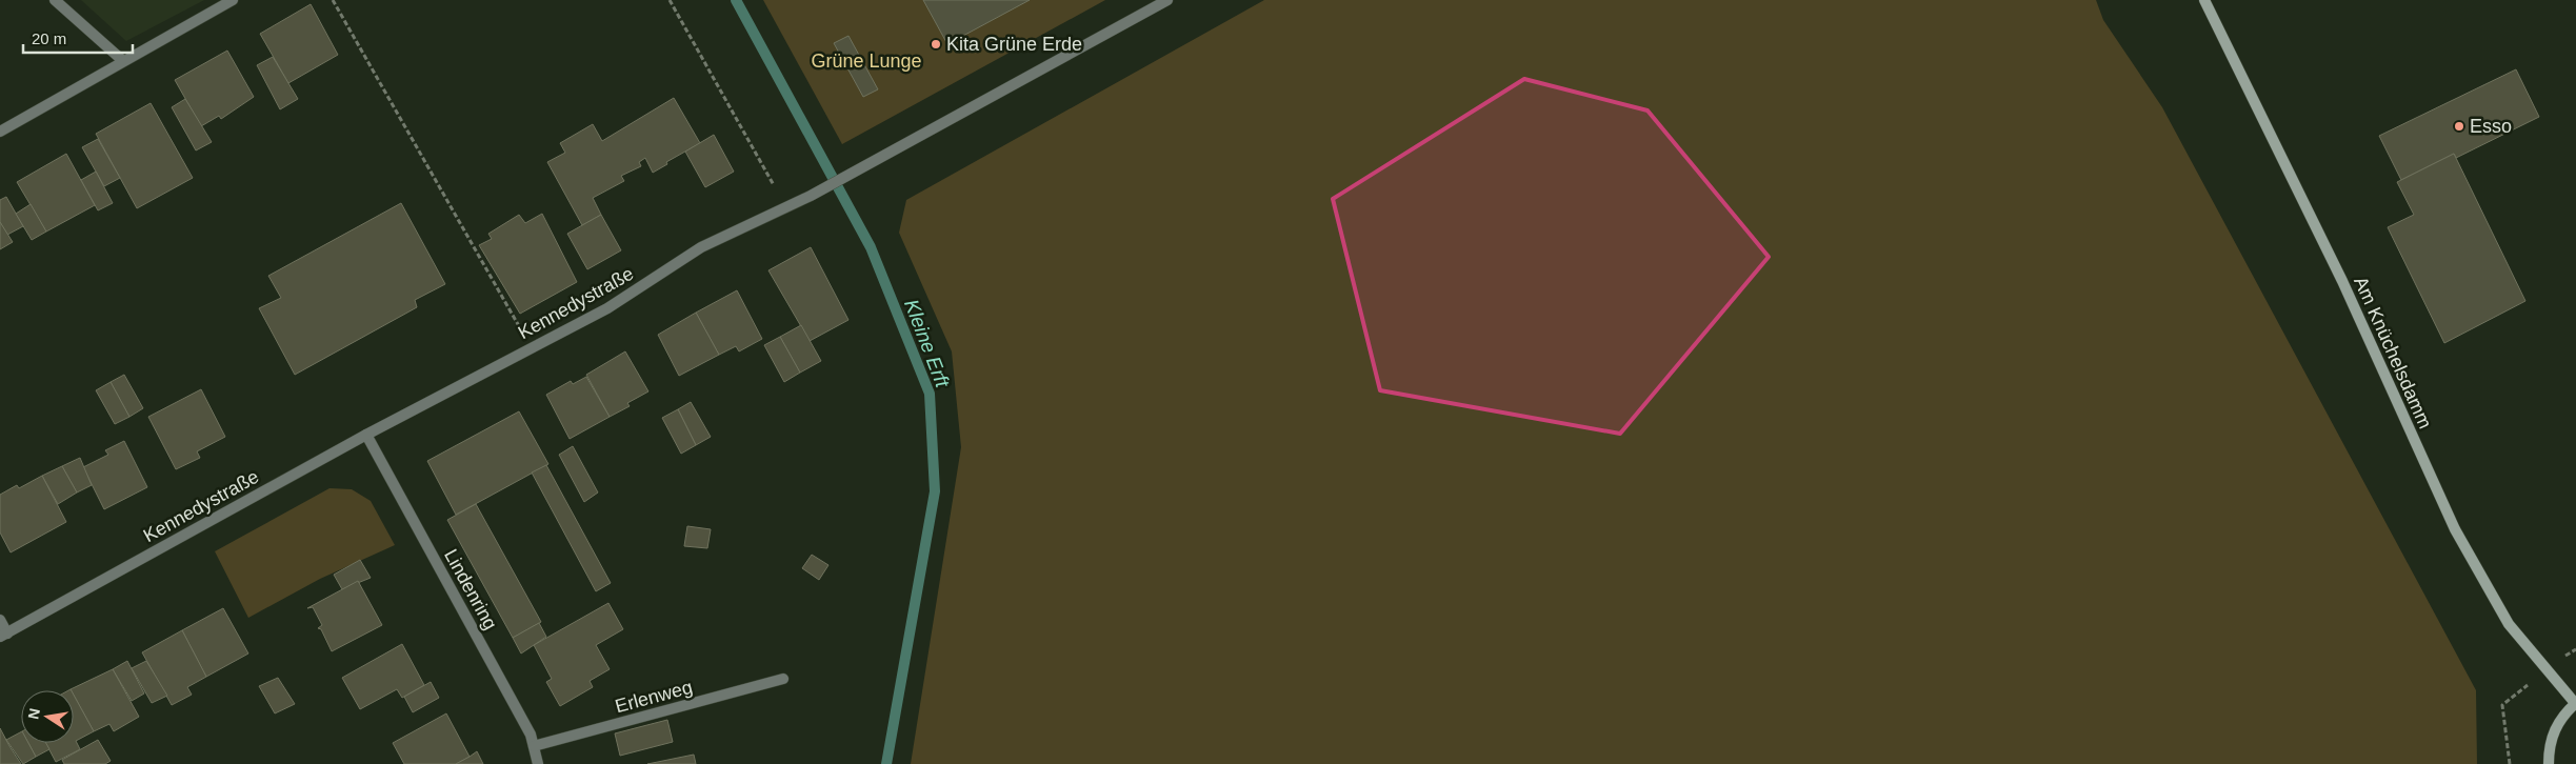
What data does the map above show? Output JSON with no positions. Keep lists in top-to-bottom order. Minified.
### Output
{"streets":{"main road":["Am Knüchelsdamm"],"street":["Kennedystraße","Lindenring","Erlenweg"]},"crossings":[["Kennedystraße","Lindenring"],["Lindenring","Erlenweg"]],"water":["Kleine Erft"],"parks":["Grüne Lunge"],"places":["Kita Grüne Erde","Esso"],"scale_bar":"20 m","north":"left"}
